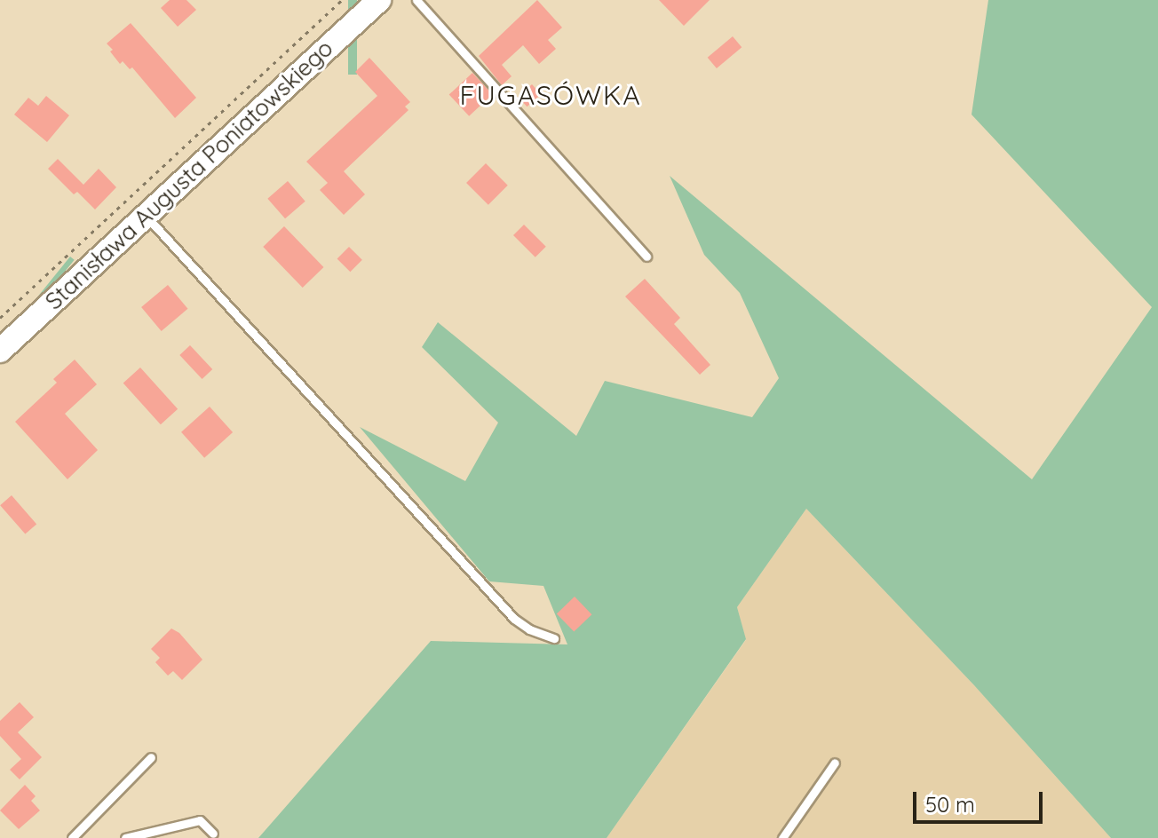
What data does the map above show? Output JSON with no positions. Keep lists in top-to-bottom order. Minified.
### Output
{"streets":{"main road":["Stanisława Augusta Poniatowskiego"]},"districts":["FUGASÓWKA"],"scale_bar":"50 m"}
